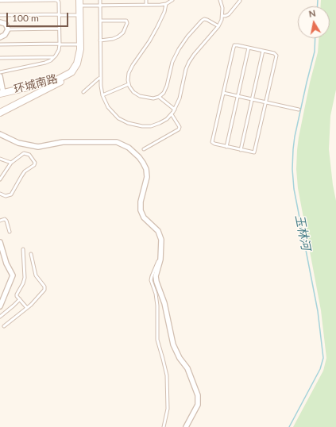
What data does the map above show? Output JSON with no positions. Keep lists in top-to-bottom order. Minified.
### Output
{"streets":{"main road":["环城南路"]},"water":["玉林河"],"scale_bar":"100 m","north":"top"}
